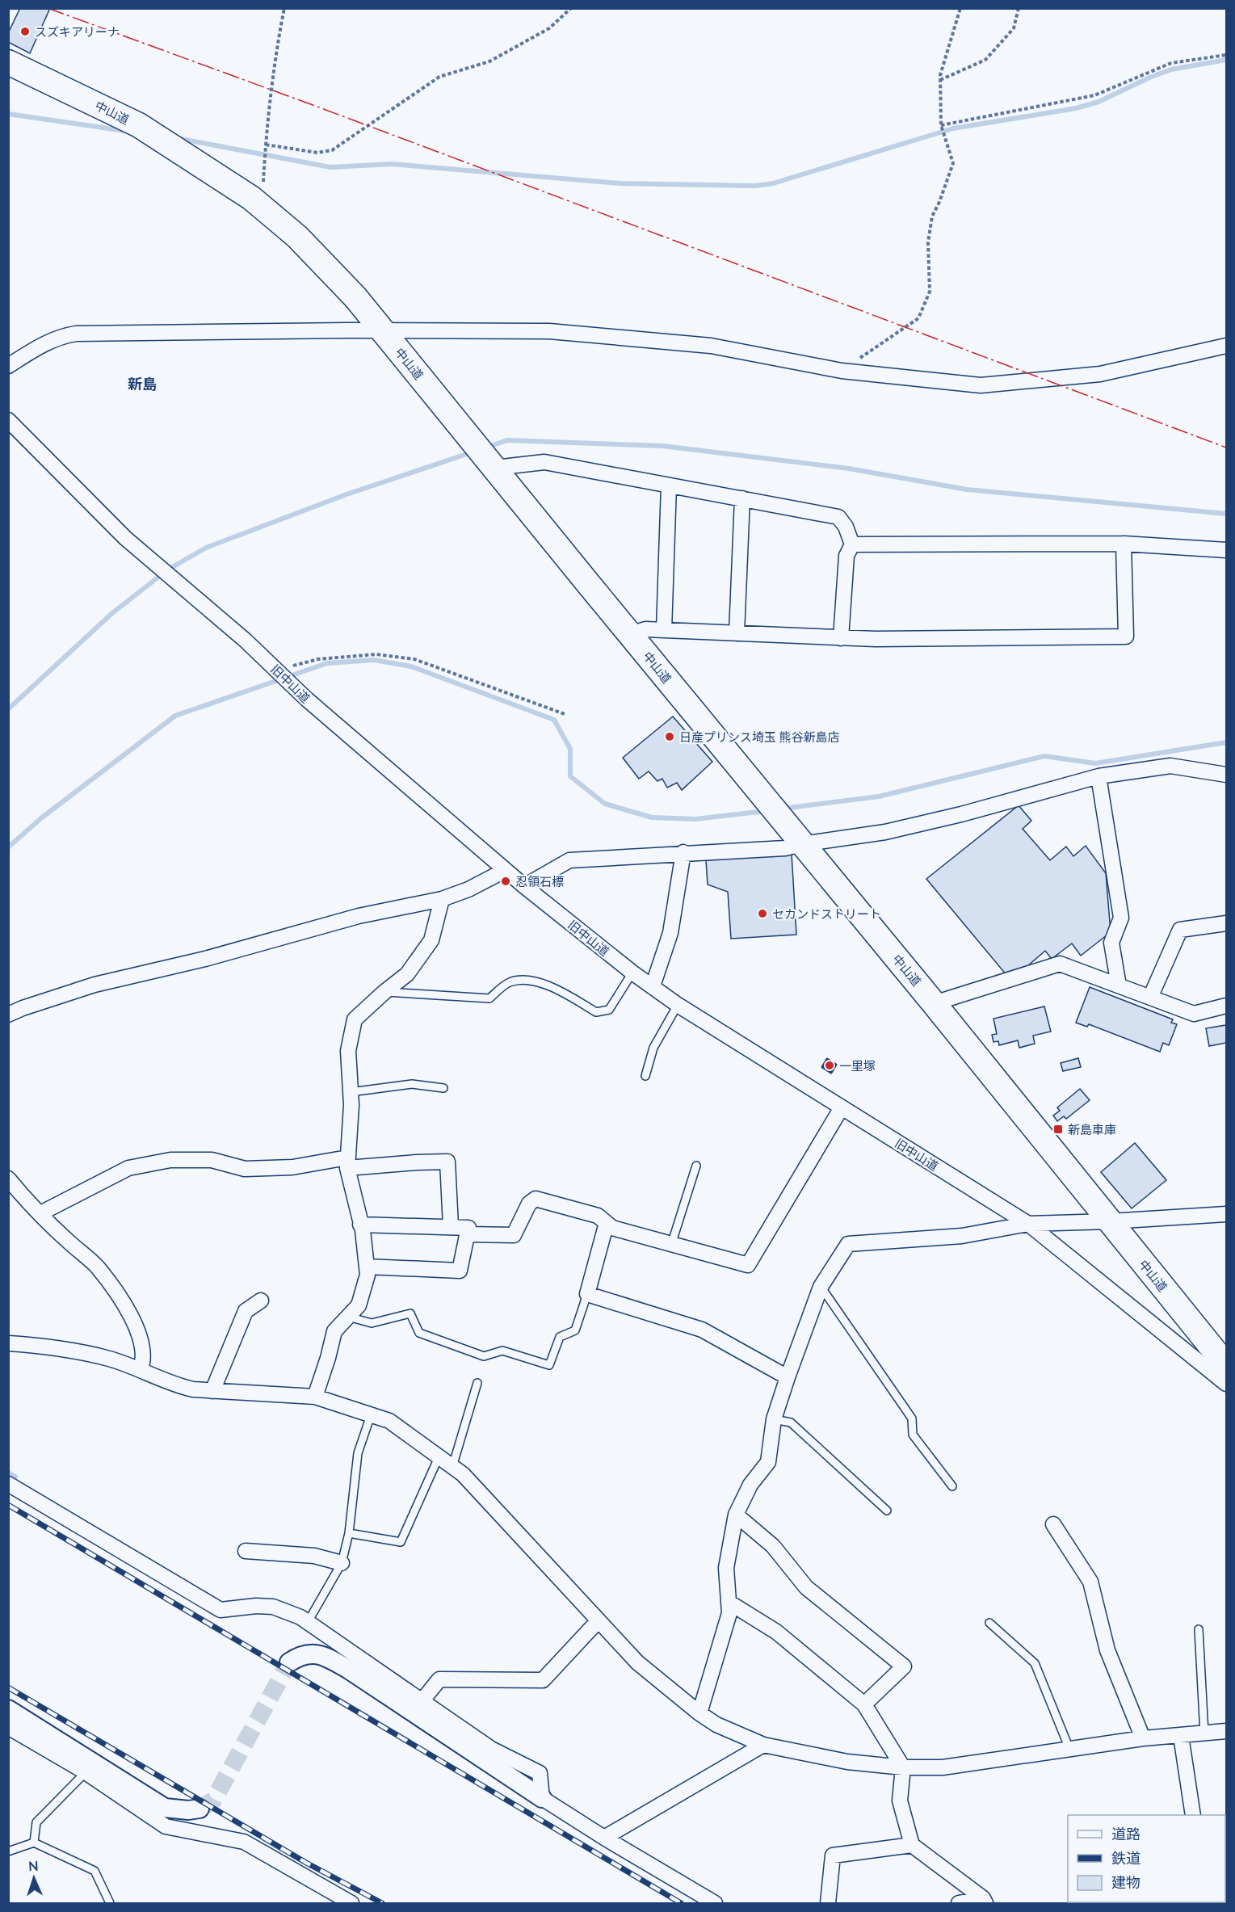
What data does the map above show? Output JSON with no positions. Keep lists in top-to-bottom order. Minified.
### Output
{"streets":{"highway":["中山道"],"street":["旧中山道"]},"districts":["新島"],"places":{"other":["スズキアリーナ","日産プリンス埼玉 熊谷新島店","忍領石標","セカンドストリート","一里塚"],"transit":["新島車庫"]},"legend":["道路","鉄道","建物"],"north":"top"}
